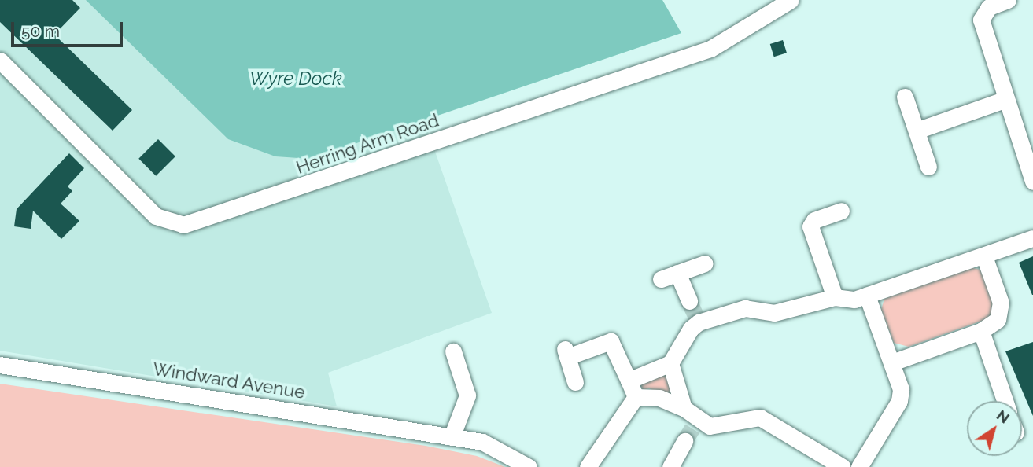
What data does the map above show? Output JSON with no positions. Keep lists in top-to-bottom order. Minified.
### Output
{"streets":{"street":["Herring Arm Road","Windward Avenue"]},"water":["Wyre Dock"],"scale_bar":"50 m","north":"top right"}
